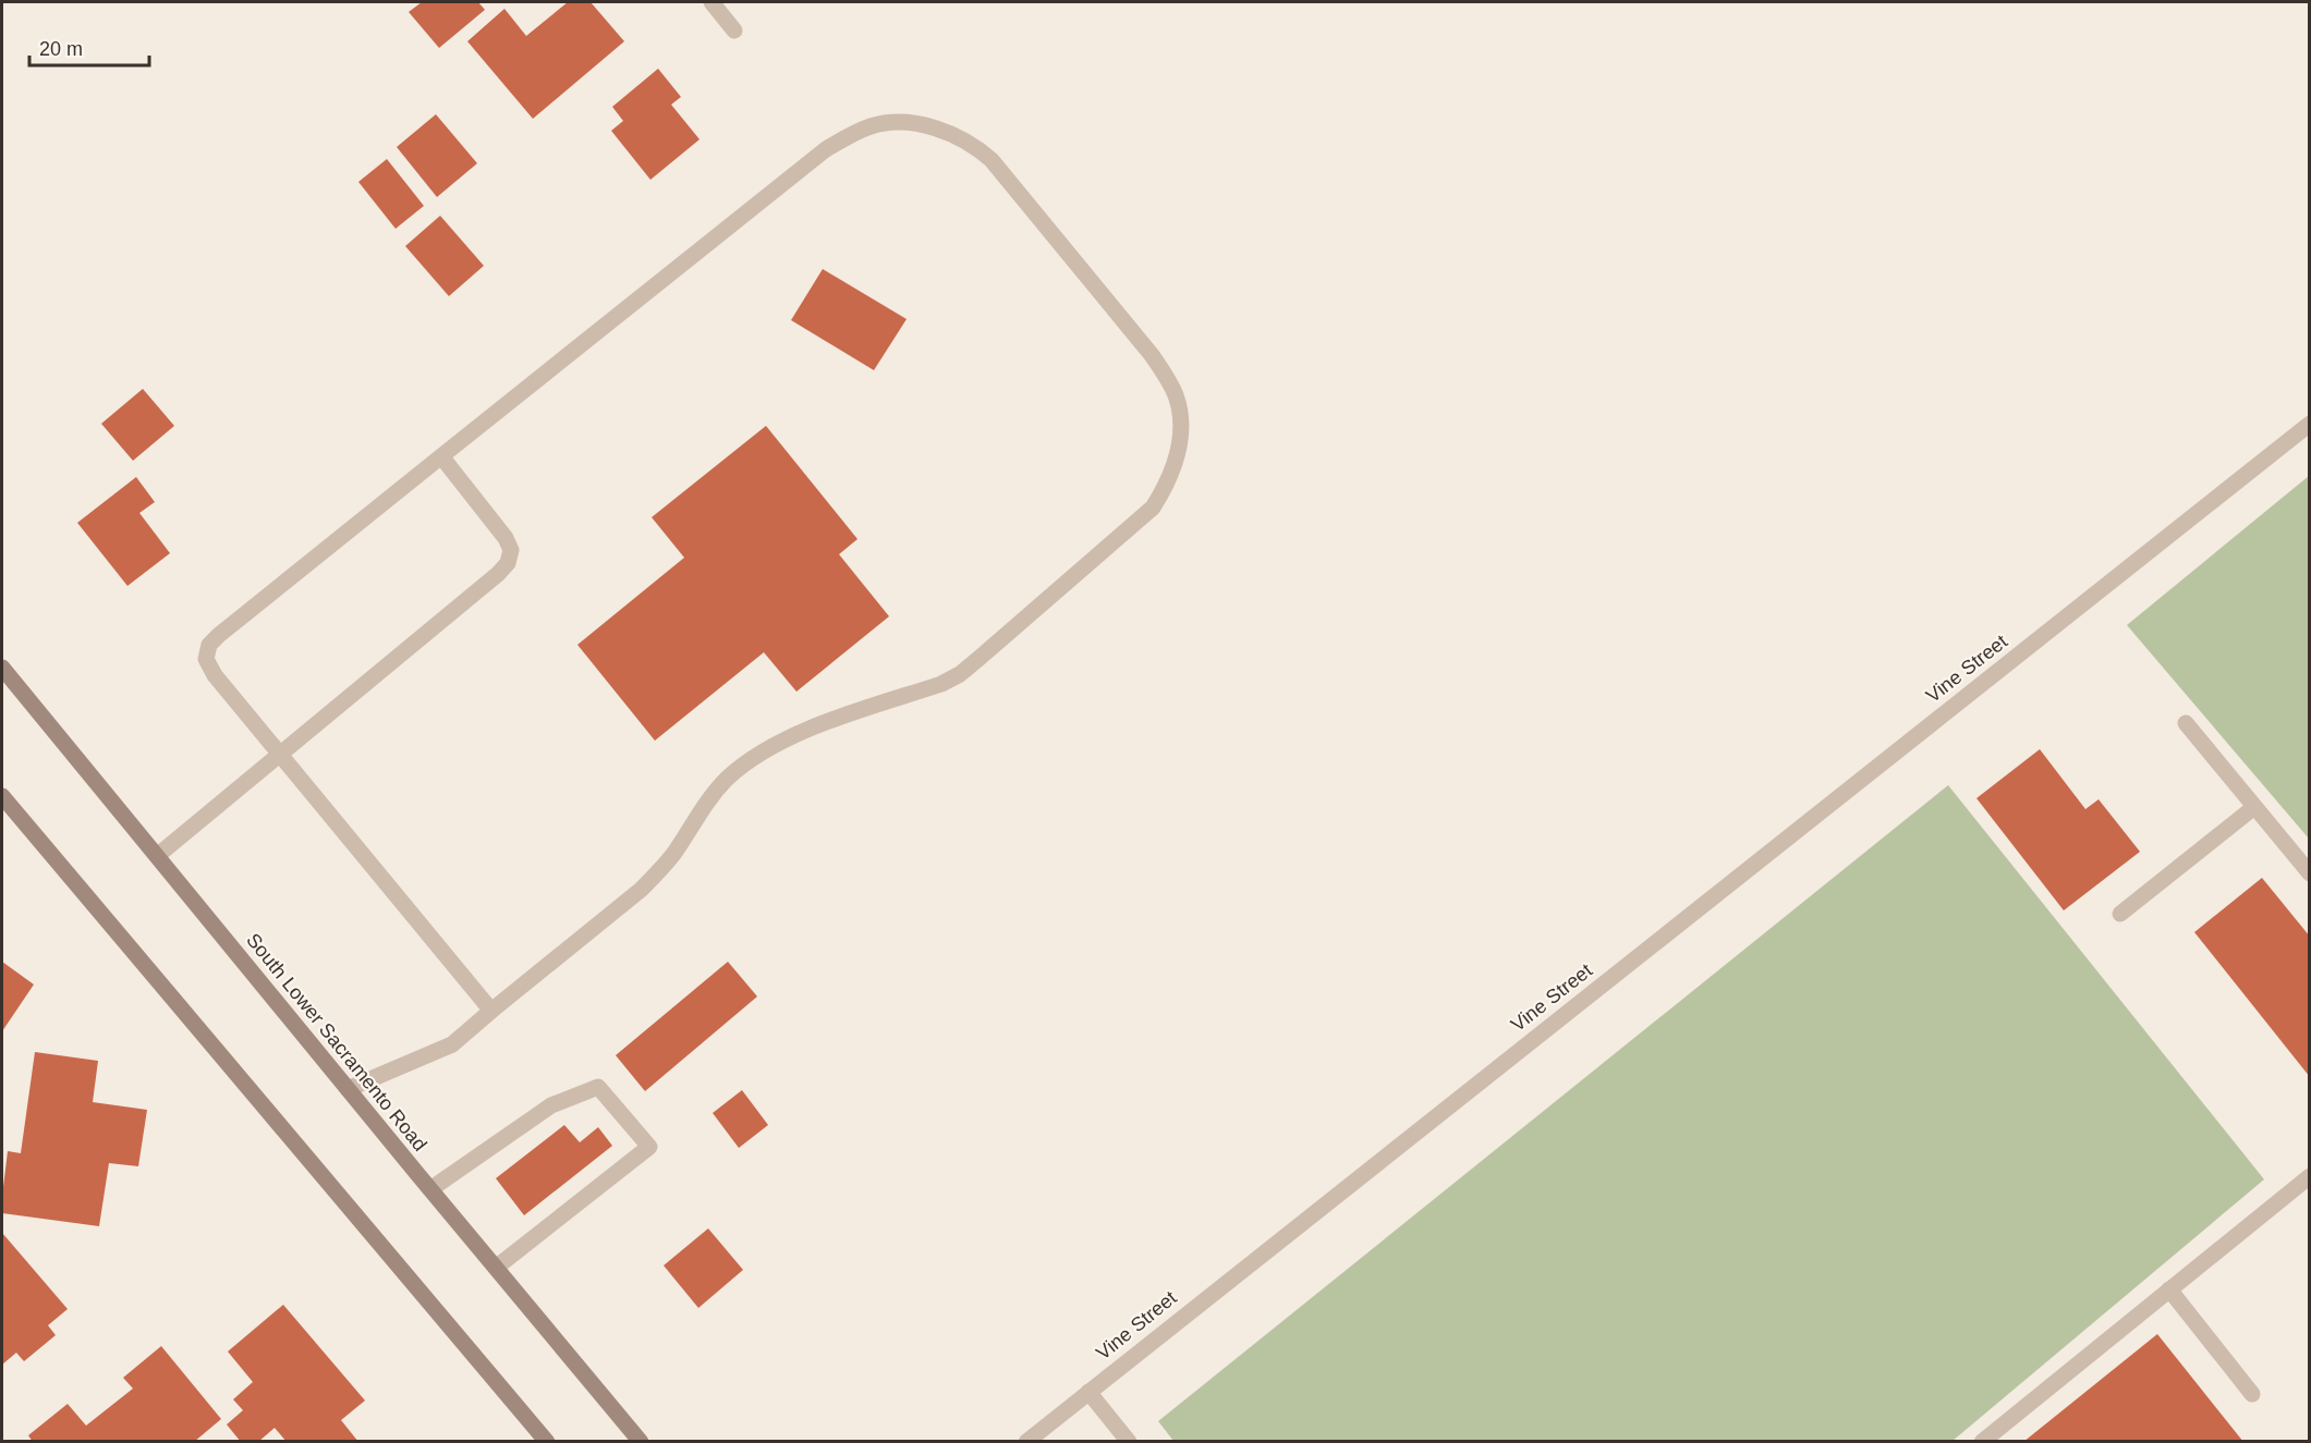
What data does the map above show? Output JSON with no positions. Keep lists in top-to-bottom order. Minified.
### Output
{"streets":{"main road":["South Lower Sacramento Road"],"street":["Vine Street"]},"scale_bar":"20 m"}
